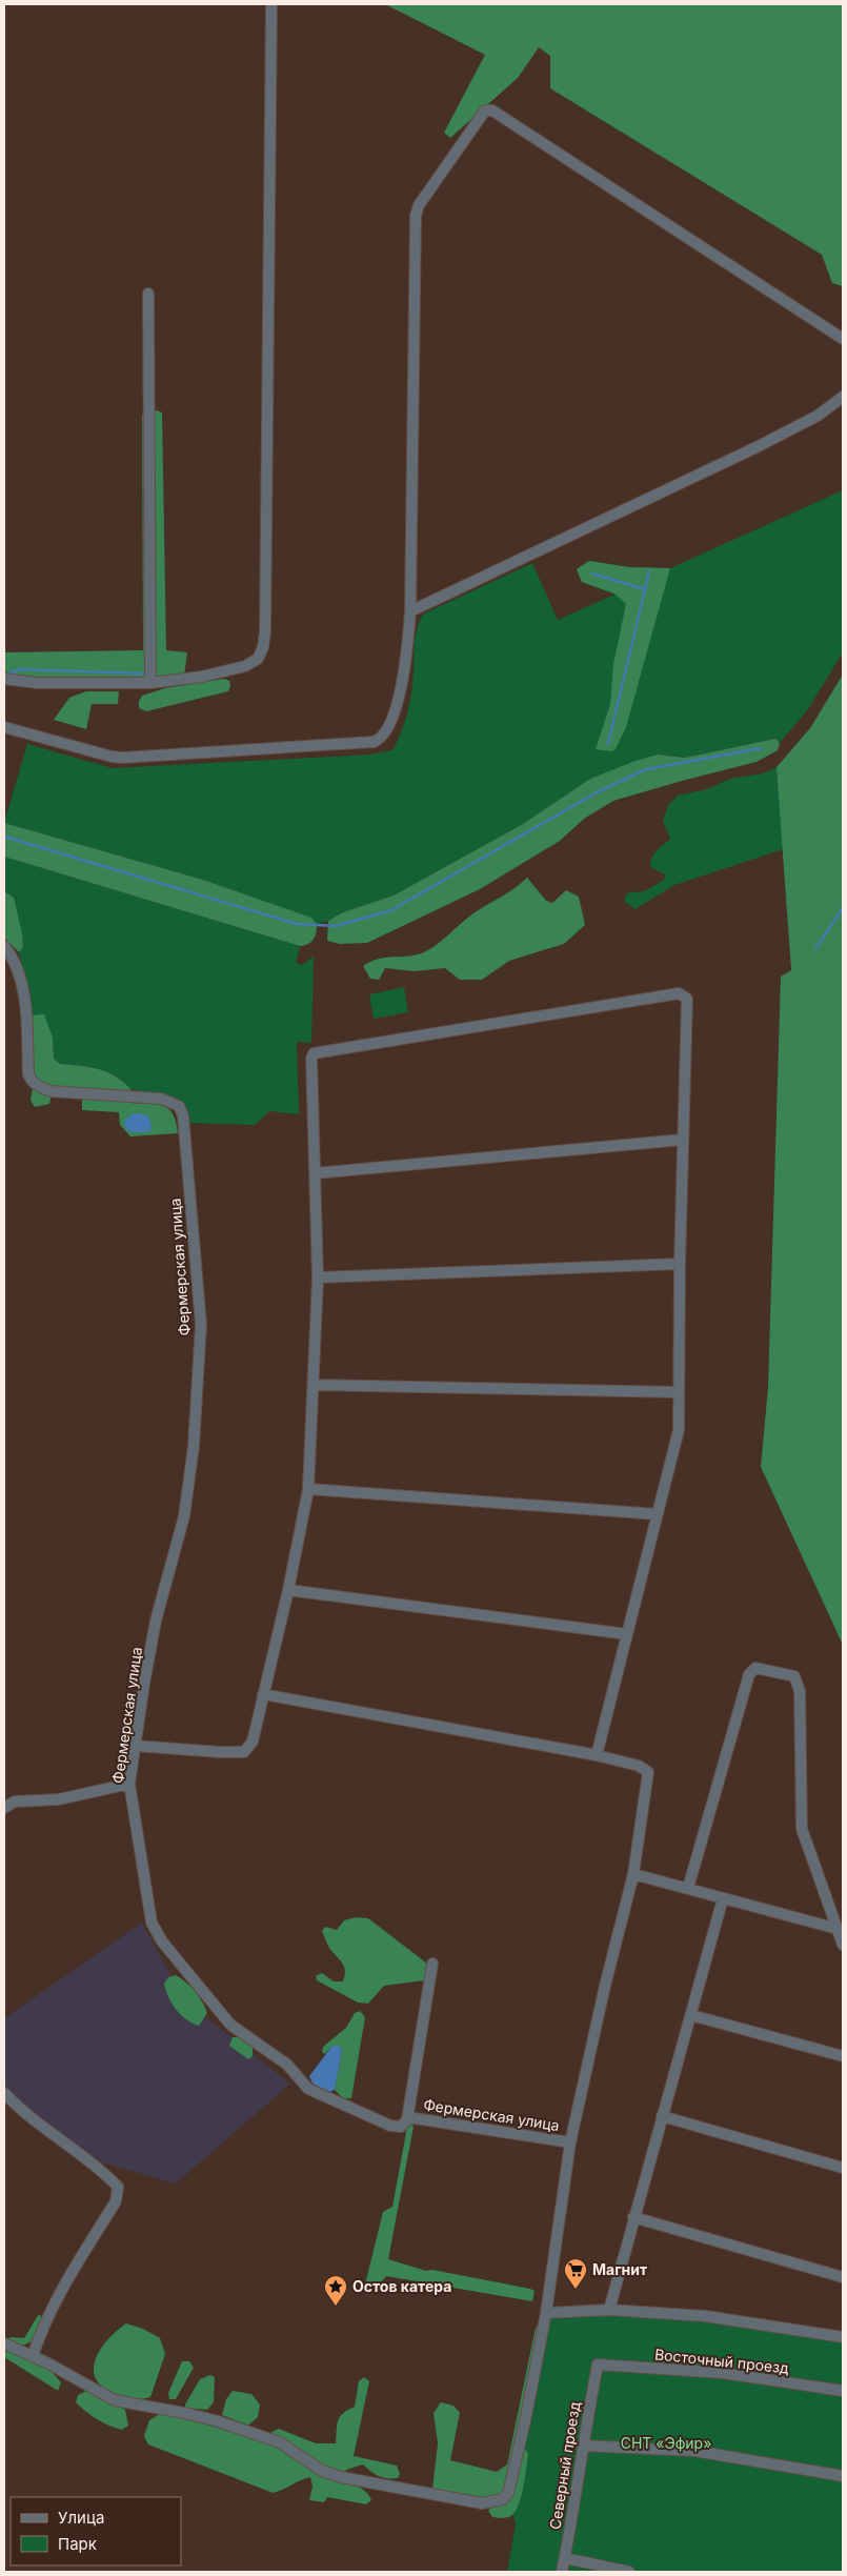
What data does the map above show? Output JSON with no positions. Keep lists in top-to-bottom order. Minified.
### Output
{"streets":{"street":["Фермерская улица","Восточный проезд","Северный проезд"]},"crossings":[["Восточный проезд","Северный проезд"]],"parks":["СНТ «Эфир»"],"places":{"supermarket":["Магнит"],"place":["Остов катера"]},"legend":["Улица","Парк"]}
